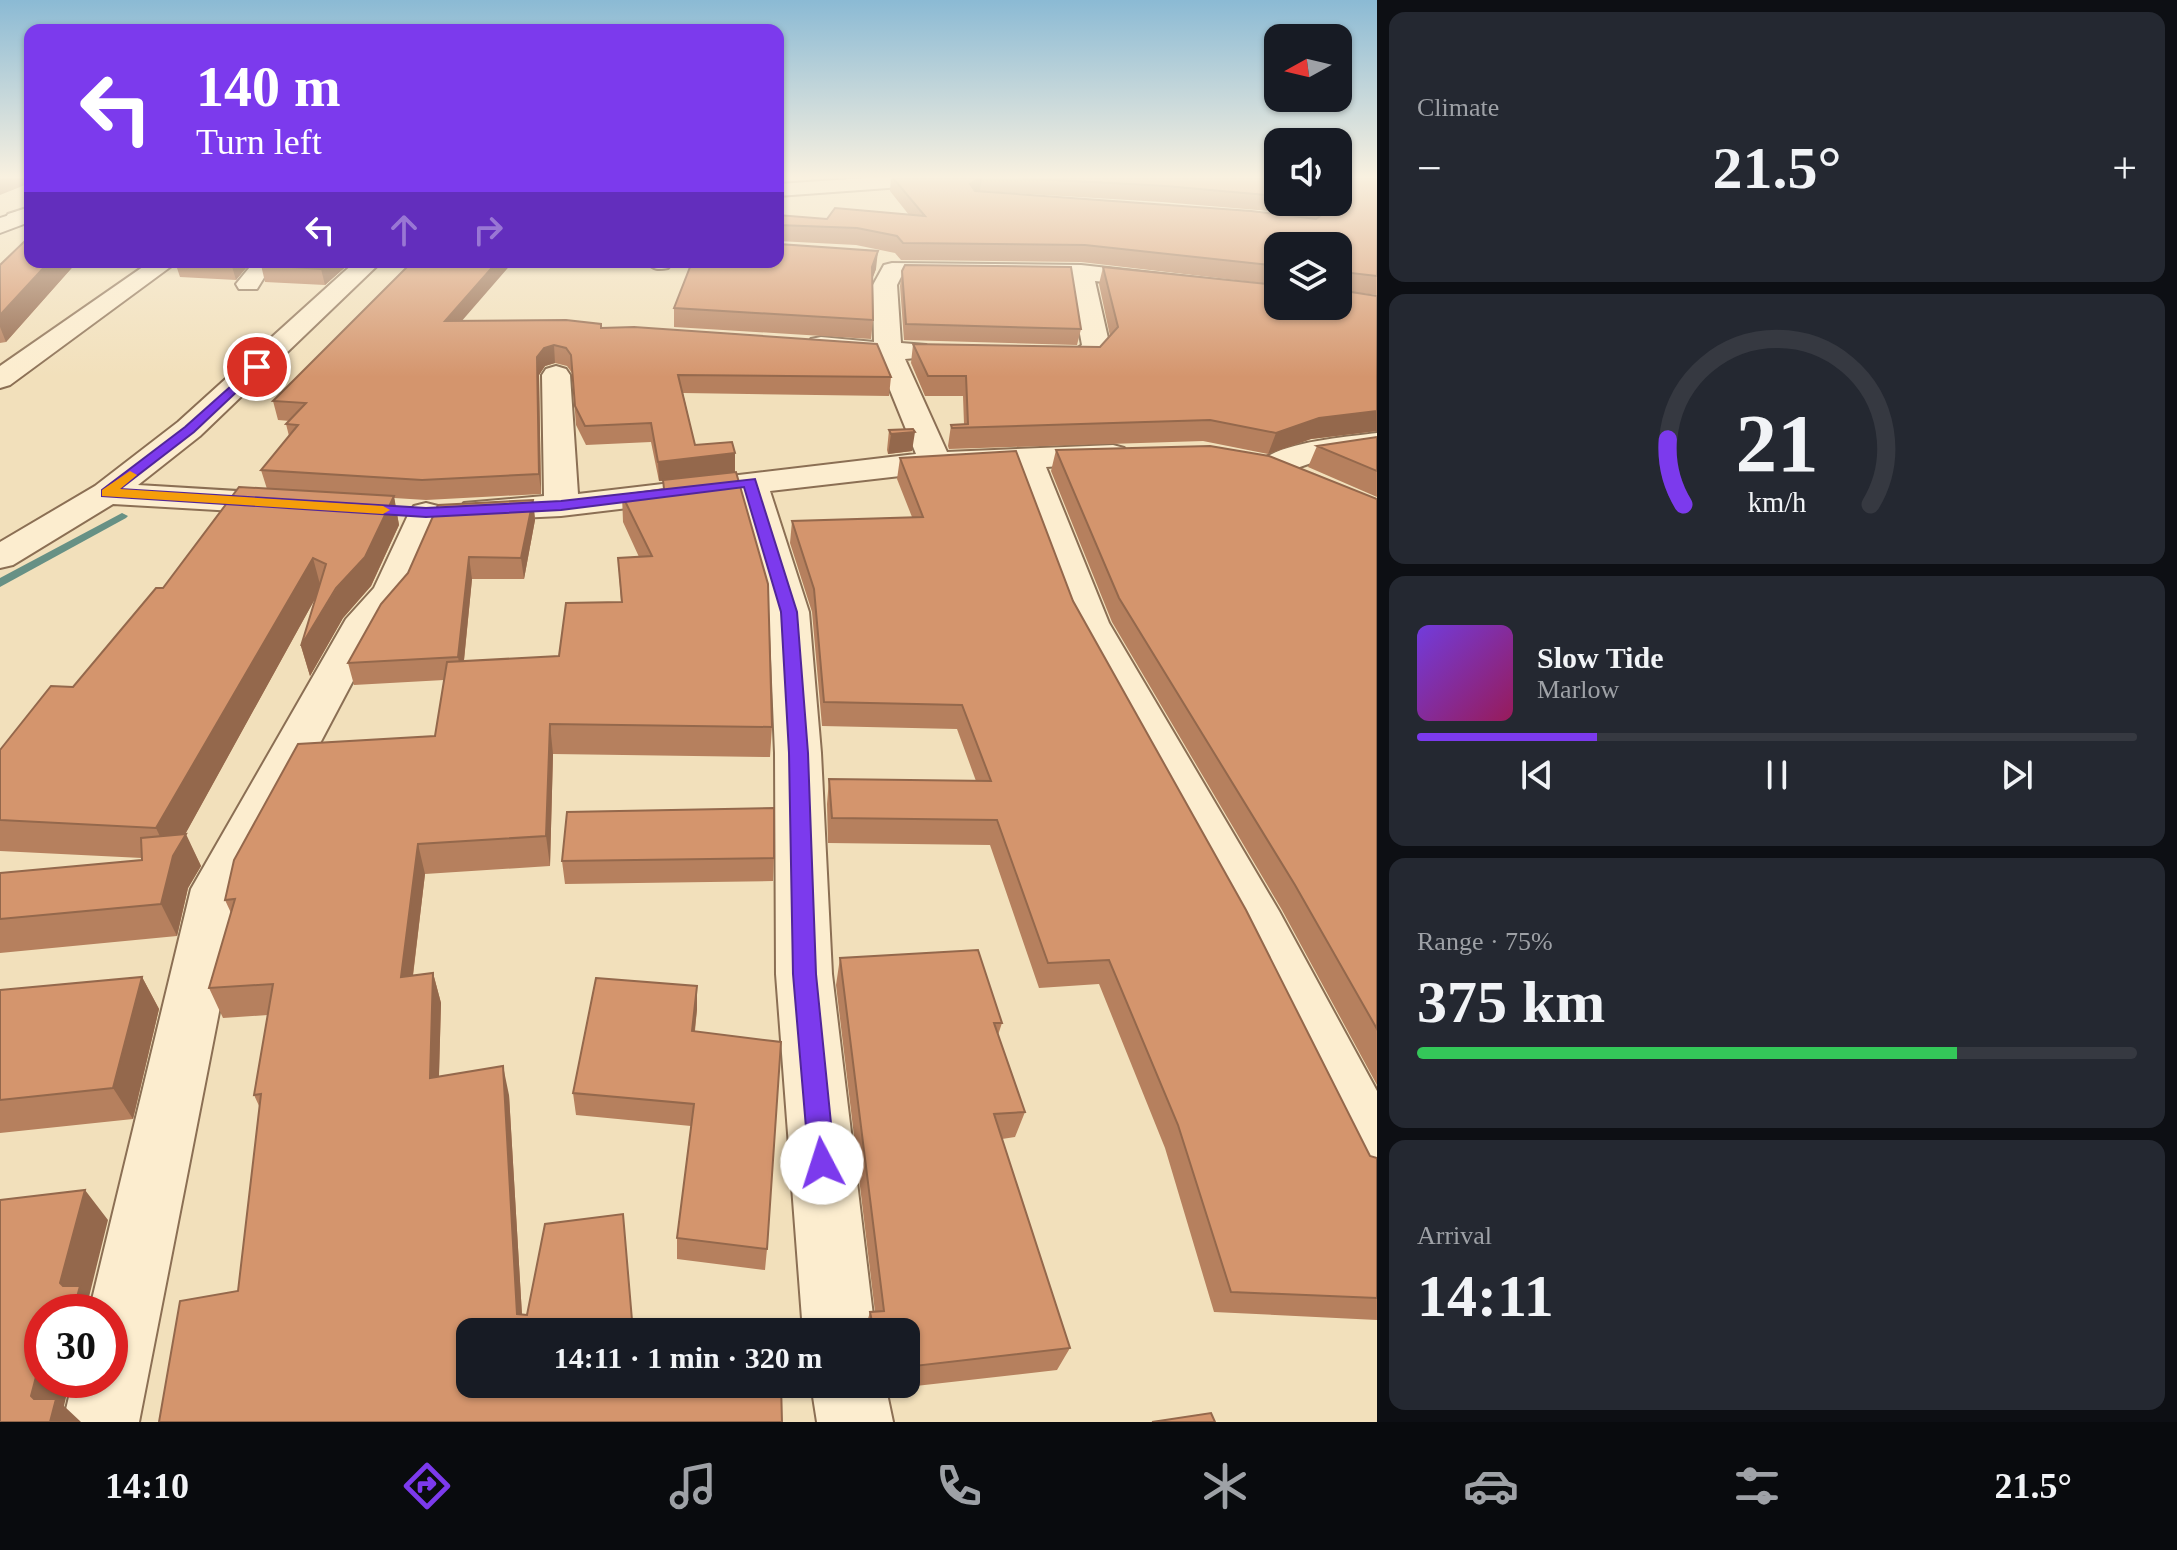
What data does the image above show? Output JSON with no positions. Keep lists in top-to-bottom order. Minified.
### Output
{"north":"left","page":{"tile":["Climate",["Range · 75%","375 km"],["Arrival","14:11"]],"turn":["140 m","Turn left"],"heat":["−","21.5°","+"],"song":["Slow Tide","Marlow"],"limit":"30","trip":"14:11 · 1 min · 320 m","tabs":["14:10","21.5°"],"gauge":["21","km/h"]}}
